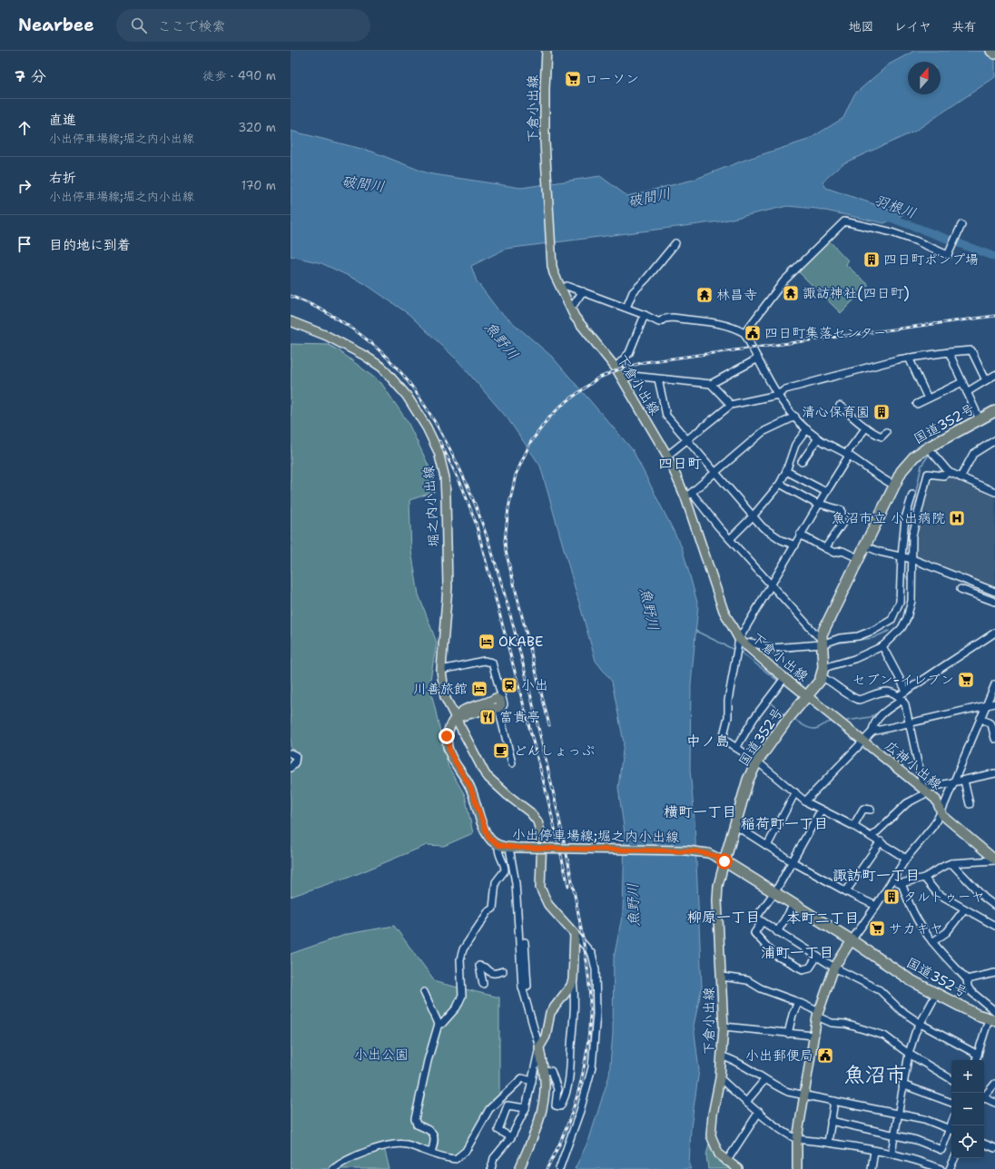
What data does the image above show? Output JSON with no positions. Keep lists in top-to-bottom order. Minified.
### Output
{"streets":{"highway":["国道352号"],"main road":["下倉小出線","堀之内小出線","広神小出線","小出停車場線;堀之内小出線"]},"crossings":[["下倉小出線","国道352号"],["下倉小出線","広神小出線"],["下倉小出線","小出停車場線;堀之内小出線"],["国道352号","広神小出線"],["国道352号","小出停車場線;堀之内小出線"],["堀之内小出線","小出停車場線;堀之内小出線"]],"districts":["四日町","中ノ島","横町一丁目","稲荷町一丁目","諏訪町一丁目","柳原一丁目","本町二丁目","浦町一丁目","魚沼市"],"water":["破間川","羽根川","魚野川"],"parks":["小出公園"],"places":{"supermarket":["ローソン","セブン-イレブン","サカキヤ"],"building":["四日町ポンプ場","清心保育園","タルトゥーヤ"],"temple":["諏訪神社(四日町)","林昌寺"],"public building":["四日町集落センター","小出郵便局"],"hospital":["魚沼市立 小出病院"],"hotel":["OKABE","川善旅館"],"station":["小出"],"restaurant":["富貴亭"],"cafe":["どんしょっぷ"]},"north":"top","page":{"header":"Nearbee","search":"ここで検索","nav":["地図","レイヤ","共有"],"heading":["7 分","徒歩 · 490 m"],"list":[["直進","小出停車場線;堀之内小出線","320 m"],["右折","小出停車場線;堀之内小出線","170 m"],"目的地に到着"],"map_buttons":["+","−"]}}
